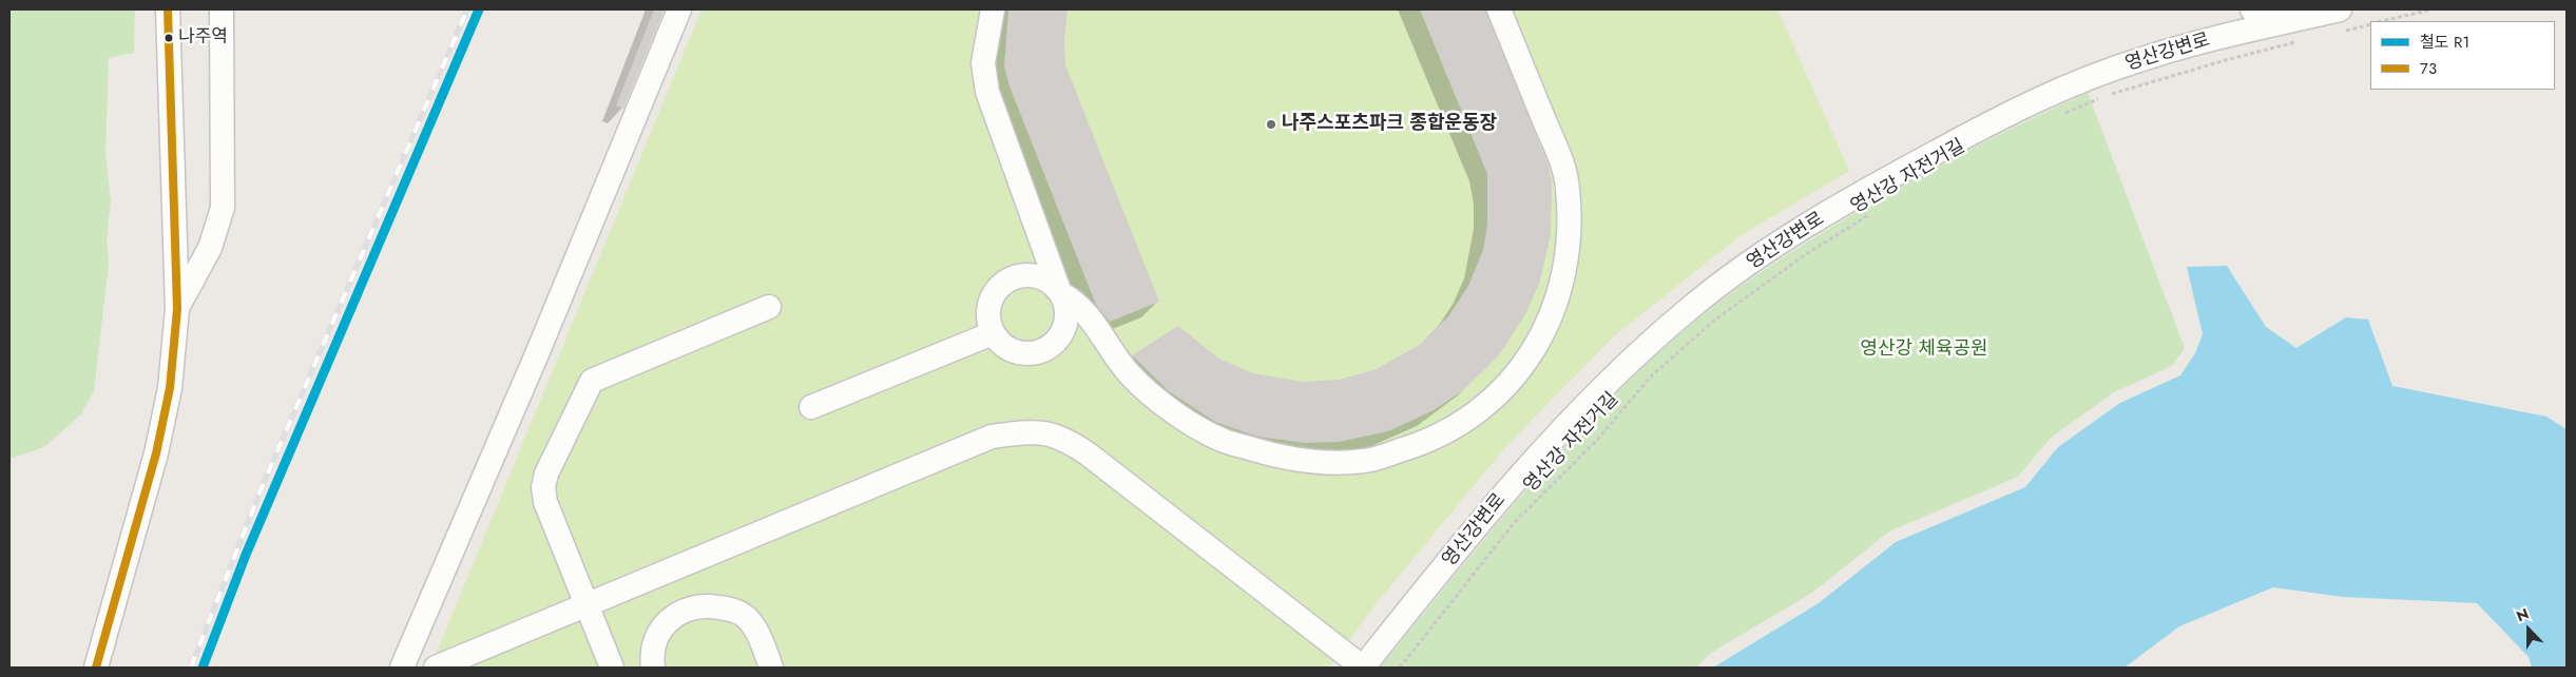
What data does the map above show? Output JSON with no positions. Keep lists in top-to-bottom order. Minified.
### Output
{"streets":{"street":["영산강변로"],"path":["영산강 자전거길"]},"parks":["영산강 체육공원"],"places":["나주역","나주스포츠파크 종합운동장"],"lines":["rail line R1","transit line 73"],"legend":["철도 R1","73"],"north":"top"}
